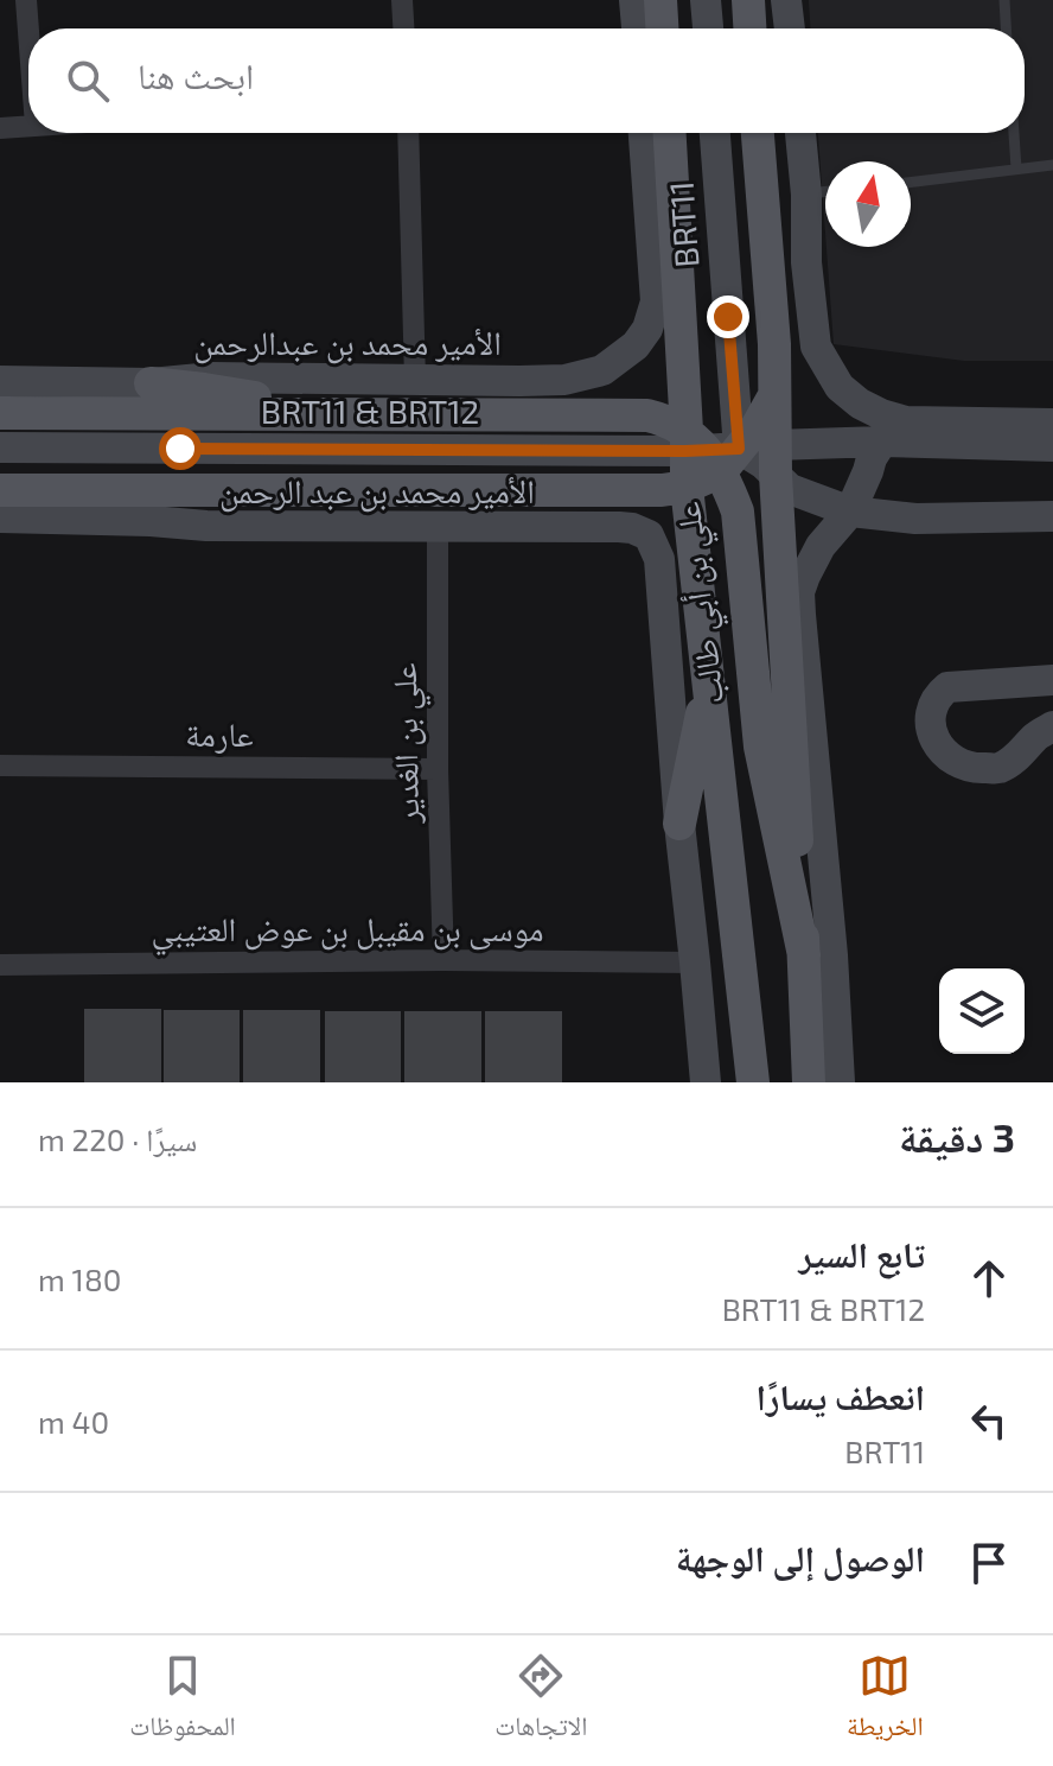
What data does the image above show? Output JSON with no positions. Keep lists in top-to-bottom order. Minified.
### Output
{"streets":{"main road":["الأمير محمد بن عبد الرحمن","علي بن أبي طالب"],"street":["BRT11","الأمير محمد بن عبدالرحمن","BRT11 & BRT12","عارمة","علي بن الغدير","موسى بن مقيبل بن عوض العتيبي"]},"crossings":[["BRT11","BRT11 & BRT12"],["BRT11","علي بن أبي طالب"],["BRT11 & BRT12","علي بن أبي طالب"],["الأمير محمد بن عبد الرحمن","علي بن أبي طالب"],["علي بن أبي طالب","علي بن الغدير"],["علي بن أبي طالب","موسى بن مقيبل بن عوض العتيبي"],["عارمة","علي بن الغدير"],["علي بن الغدير","موسى بن مقيبل بن عوض العتيبي"]],"north":"top","page":{"search":"ابحث هنا","heading":["3 دقيقة","سيرًا · 220 m"],"list":[["تابع السير","BRT11 & BRT12","180 m"],["انعطف يسارًا","BRT11","40 m"],"الوصول إلى الوجهة"],"nav":["الخريطة","الاتجاهات","المحفوظات"]}}
